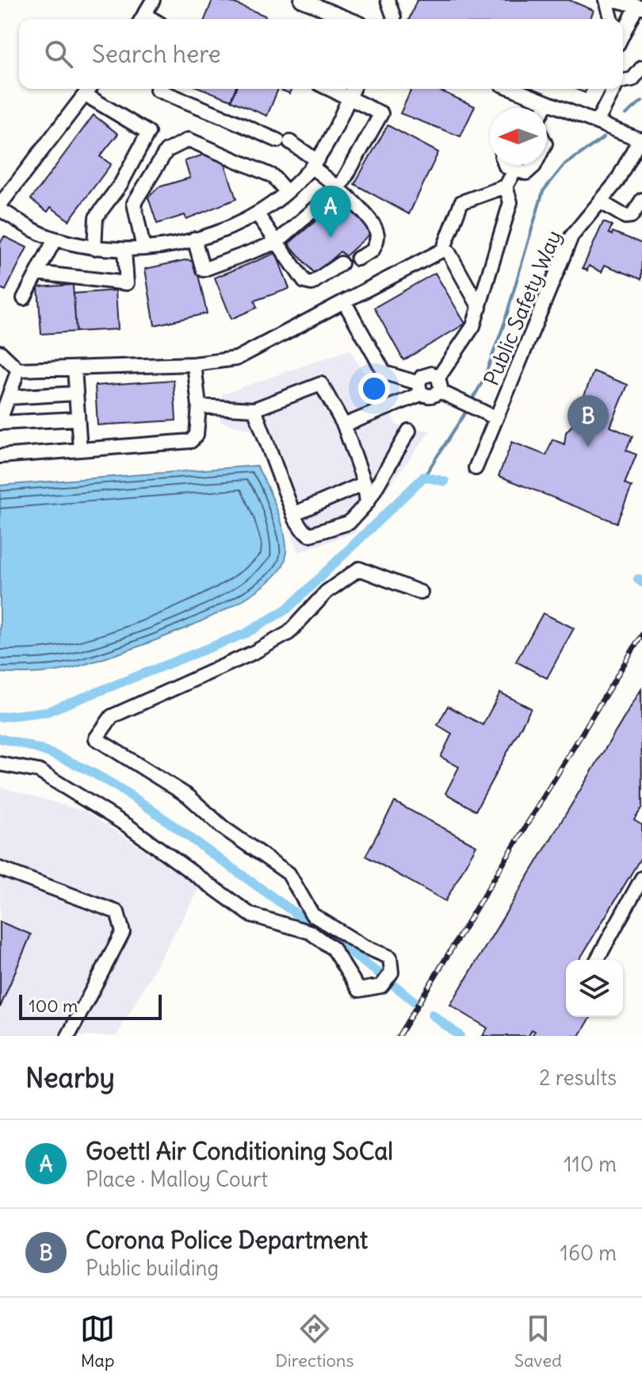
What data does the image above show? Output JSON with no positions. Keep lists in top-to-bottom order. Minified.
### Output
{"streets":{"street":["Public Safety Way"]},"scale_bar":"100 m","north":"left","page":{"search":"Search here","pins":["A","B"],"scale":"100 m","heading":["Nearby","2 results"],"list":[{"mark":"A","name":"Goettl Air Conditioning SoCal","note":"Place · Malloy Court","value":"110 m"},{"mark":"B","name":"Corona Police Department","note":"Public building","value":"160 m"}],"nav":["Map","Directions","Saved"]}}
